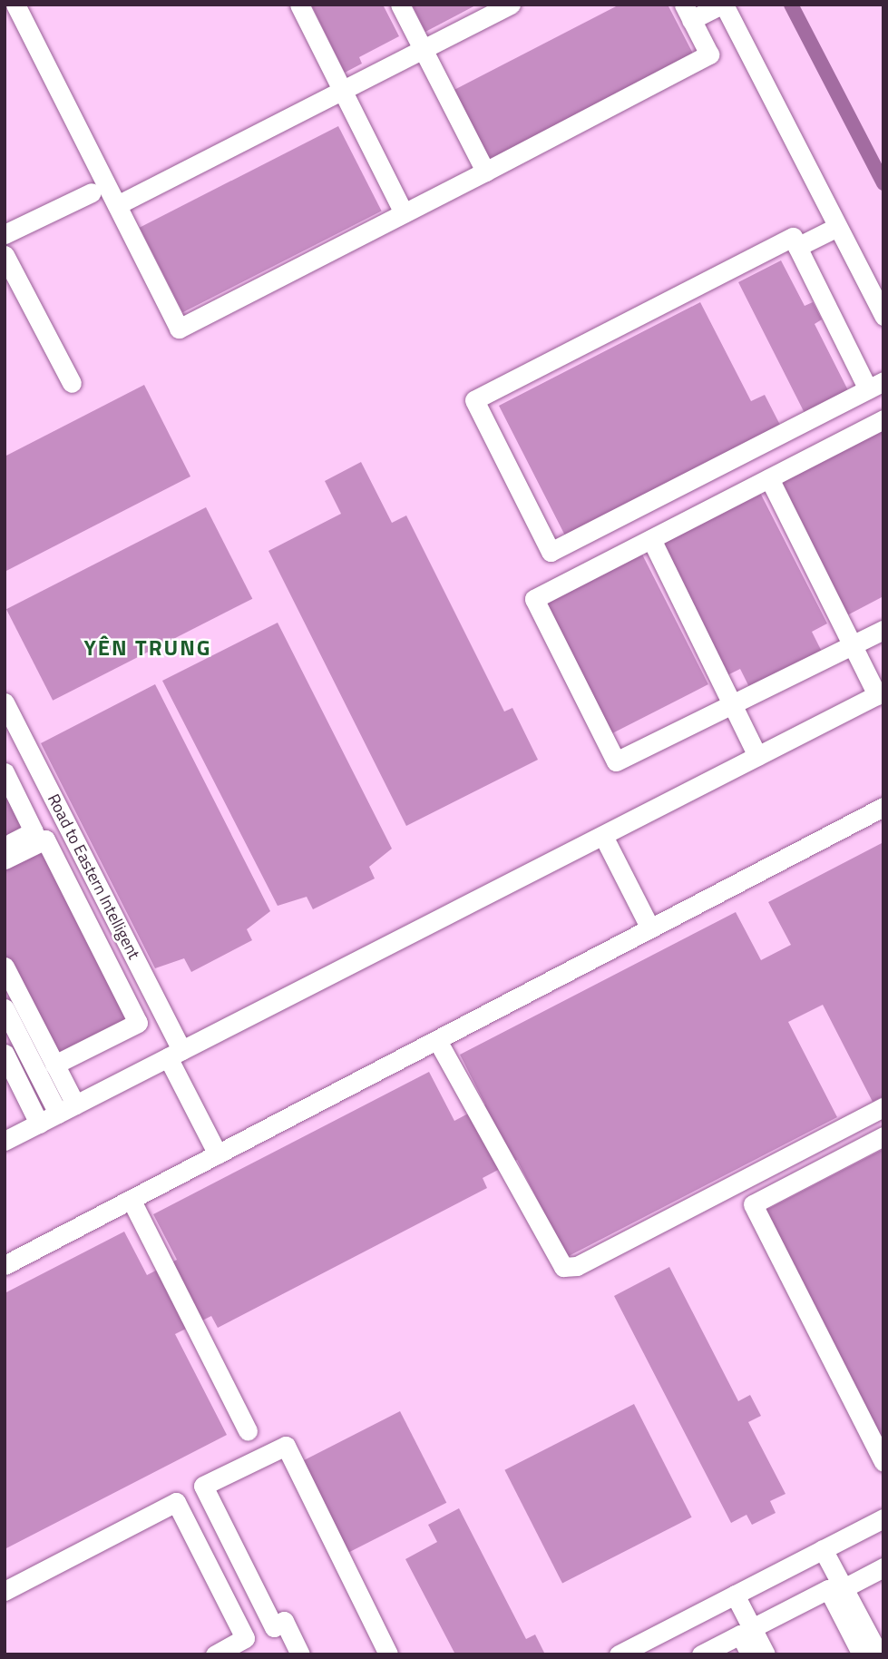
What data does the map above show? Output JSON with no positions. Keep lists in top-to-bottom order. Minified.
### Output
{"streets":{"street":["Road to Eastern Intelligent"]},"districts":["YÊN TRUNG"]}
